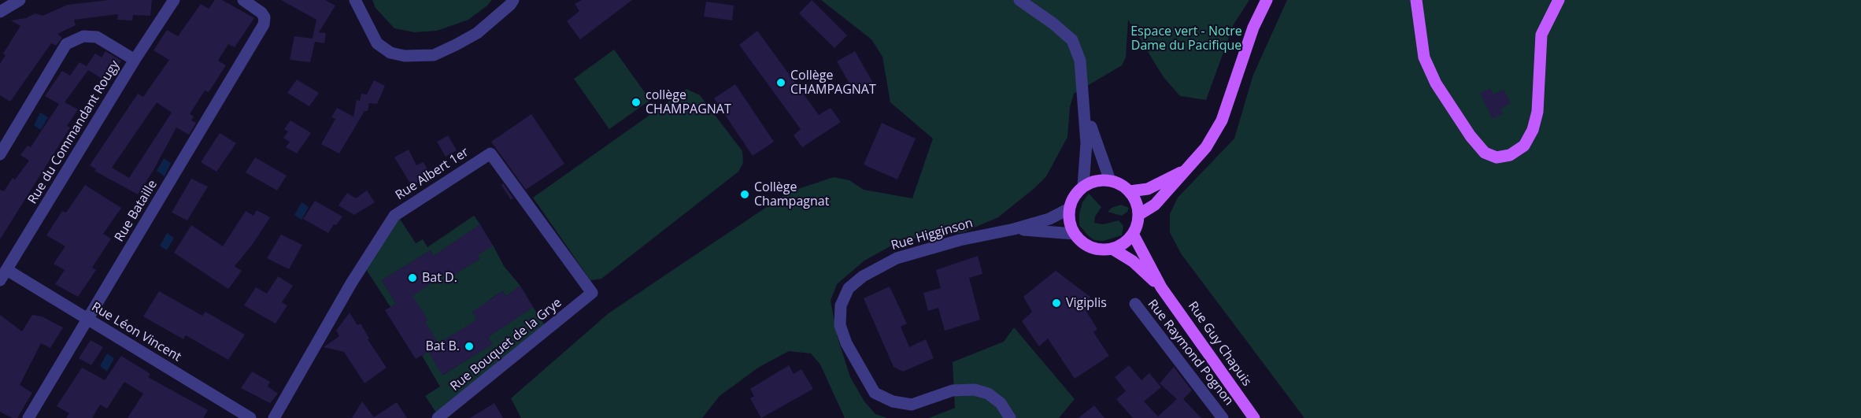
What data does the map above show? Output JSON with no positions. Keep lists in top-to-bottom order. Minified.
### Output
{"streets":{"main road":["Rue Guy Chapuis"],"street":["Rue du Commandant Rougy","Rue Albert 1er","Rue Bataille","Rue Higginson","Rue Léon Vincent","Rue Bouquet de la Grye","Rue Raymond Pognon"]},"crossings":[["Rue du Commandant Rougy","Rue Léon Vincent"],["Rue Albert 1er","Rue Bouquet de la Grye"],["Rue Bataille","Rue Léon Vincent"],["Rue Higginson","Rue Guy Chapuis"]],"parks":["Espace vert - Notre Dame du Pacifique"],"places":["Collège CHAMPAGNAT","collège CHAMPAGNAT","Collège Champagnat","Bat D.","Vigiplis","Bat B."]}
